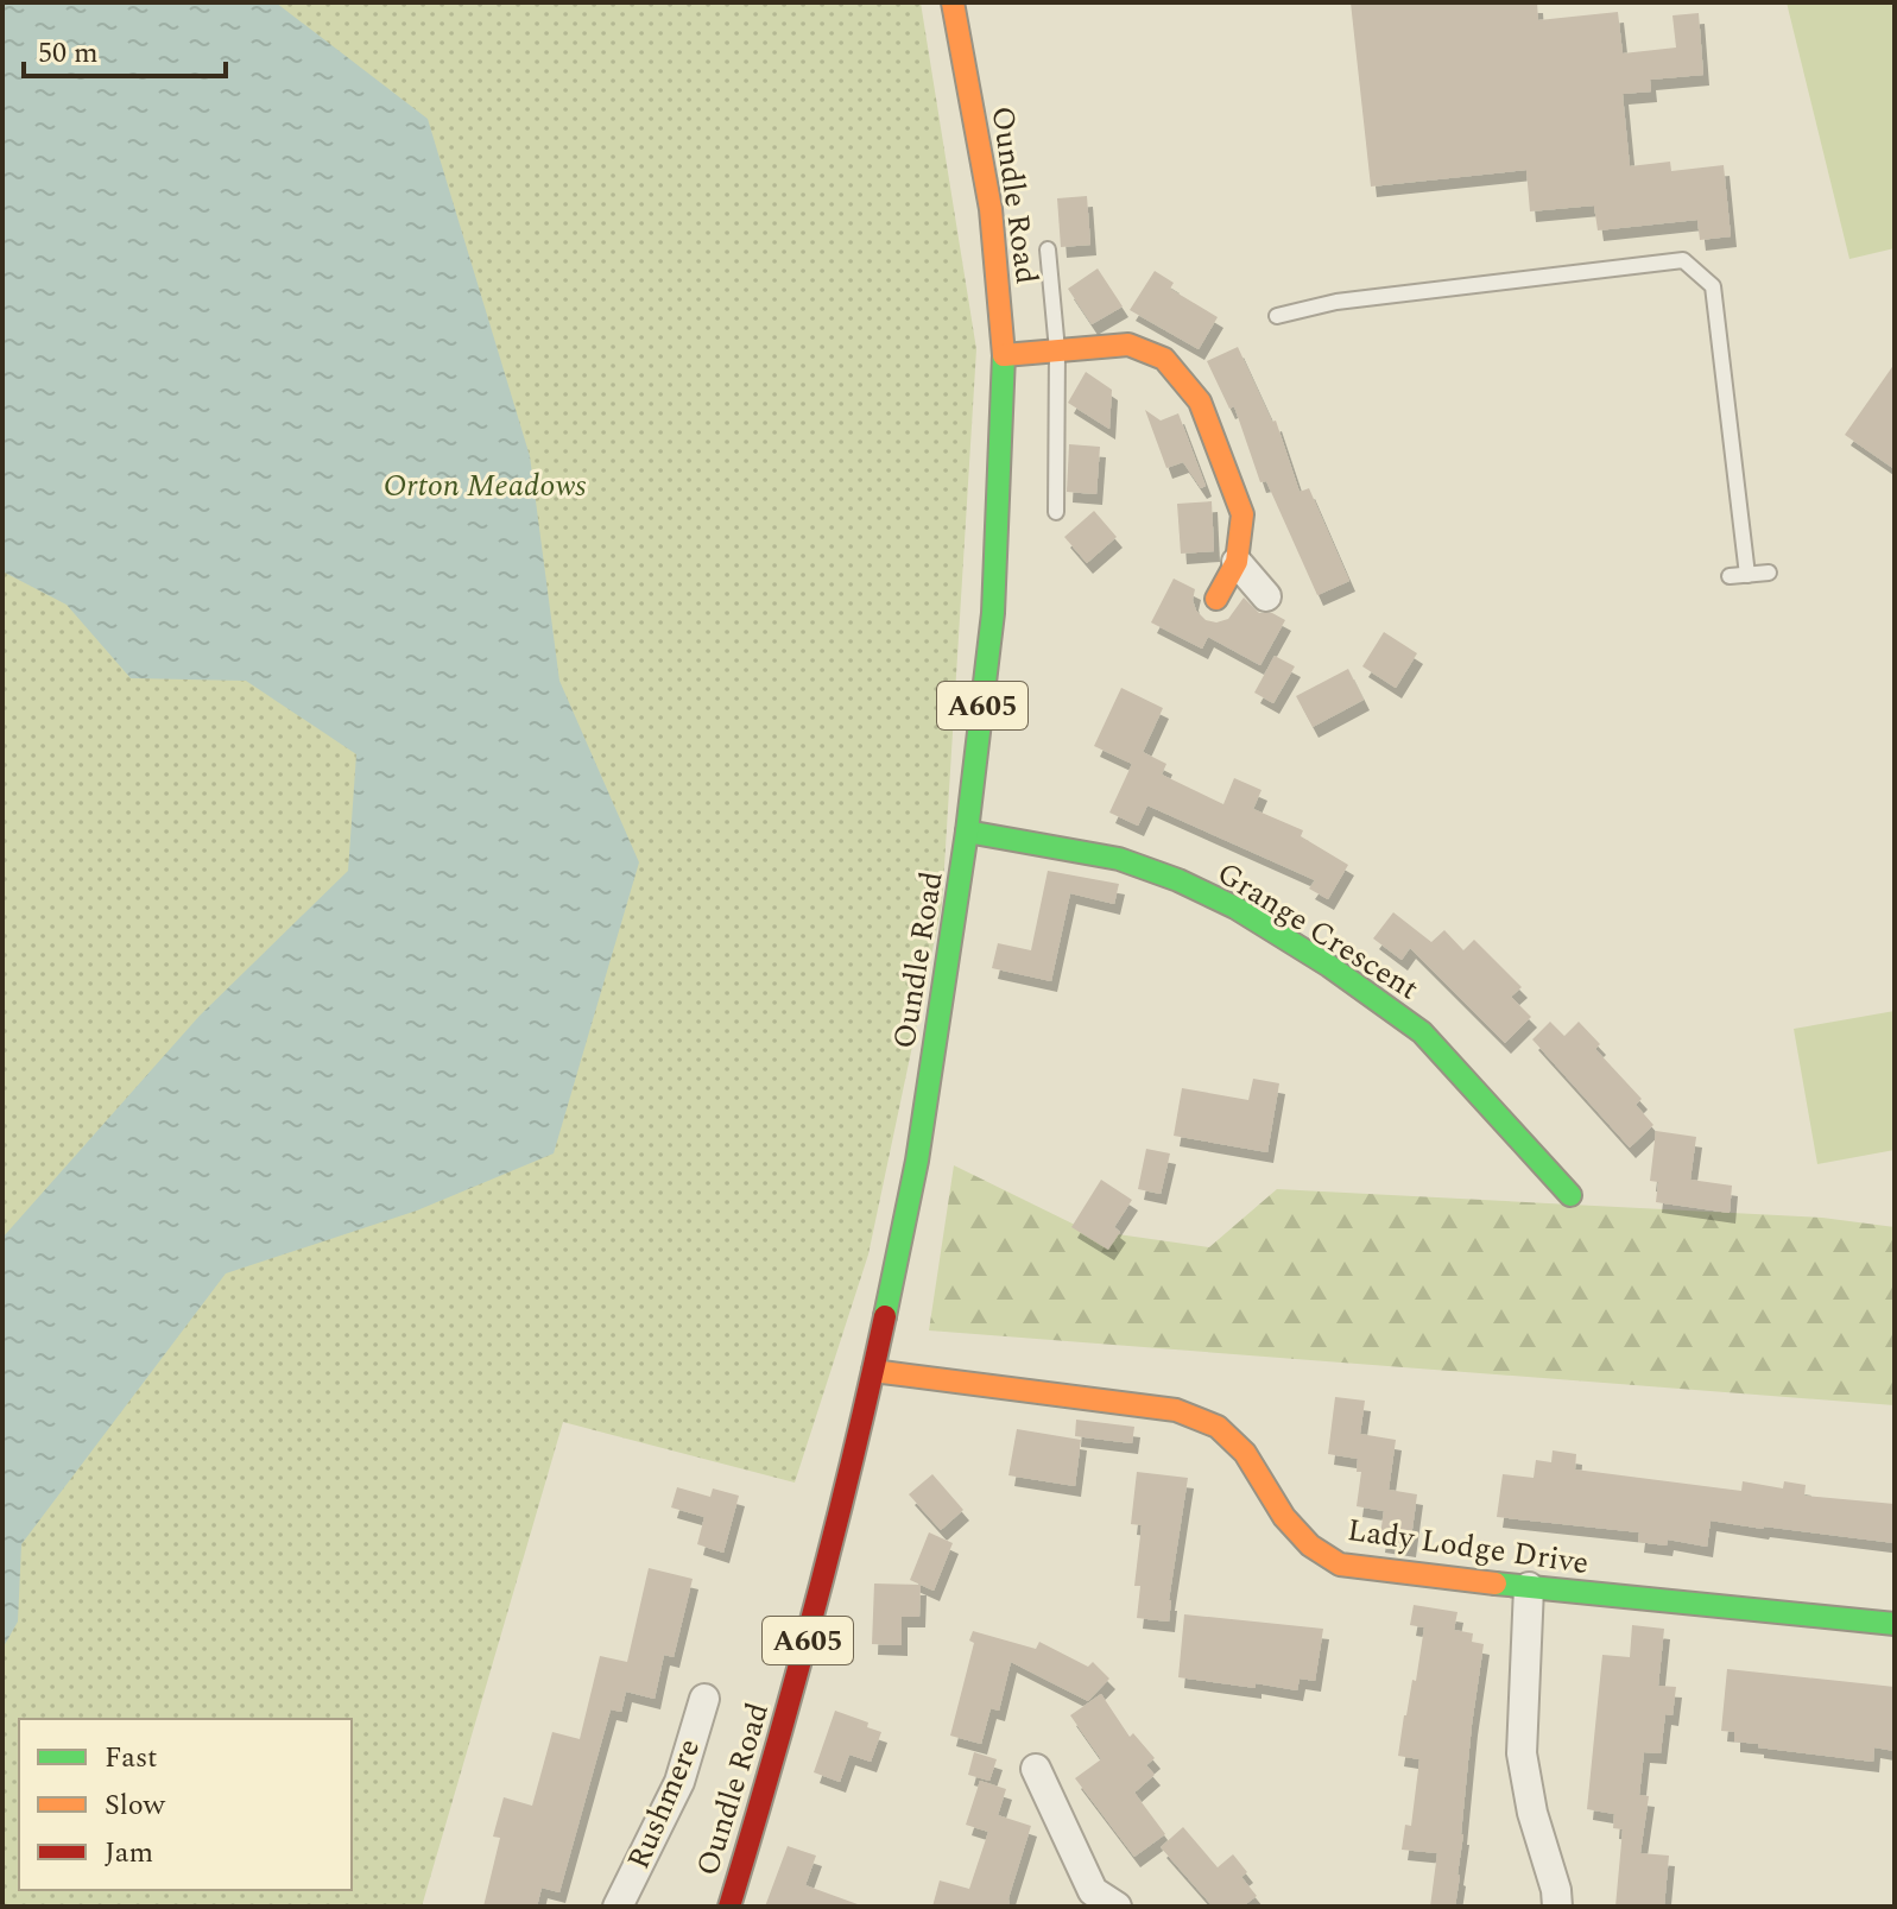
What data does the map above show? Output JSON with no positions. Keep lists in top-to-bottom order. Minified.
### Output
{"streets":{"street":["Oundle Road","A605","Grange Crescent","Lady Lodge Drive","Rushmere"]},"crossings":[["Oundle Road","Grange Crescent"],["Oundle Road","Lady Lodge Drive"]],"parks":["Orton Meadows"],"legend":["Fast","Slow","Jam"],"scale_bar":"50 m"}
